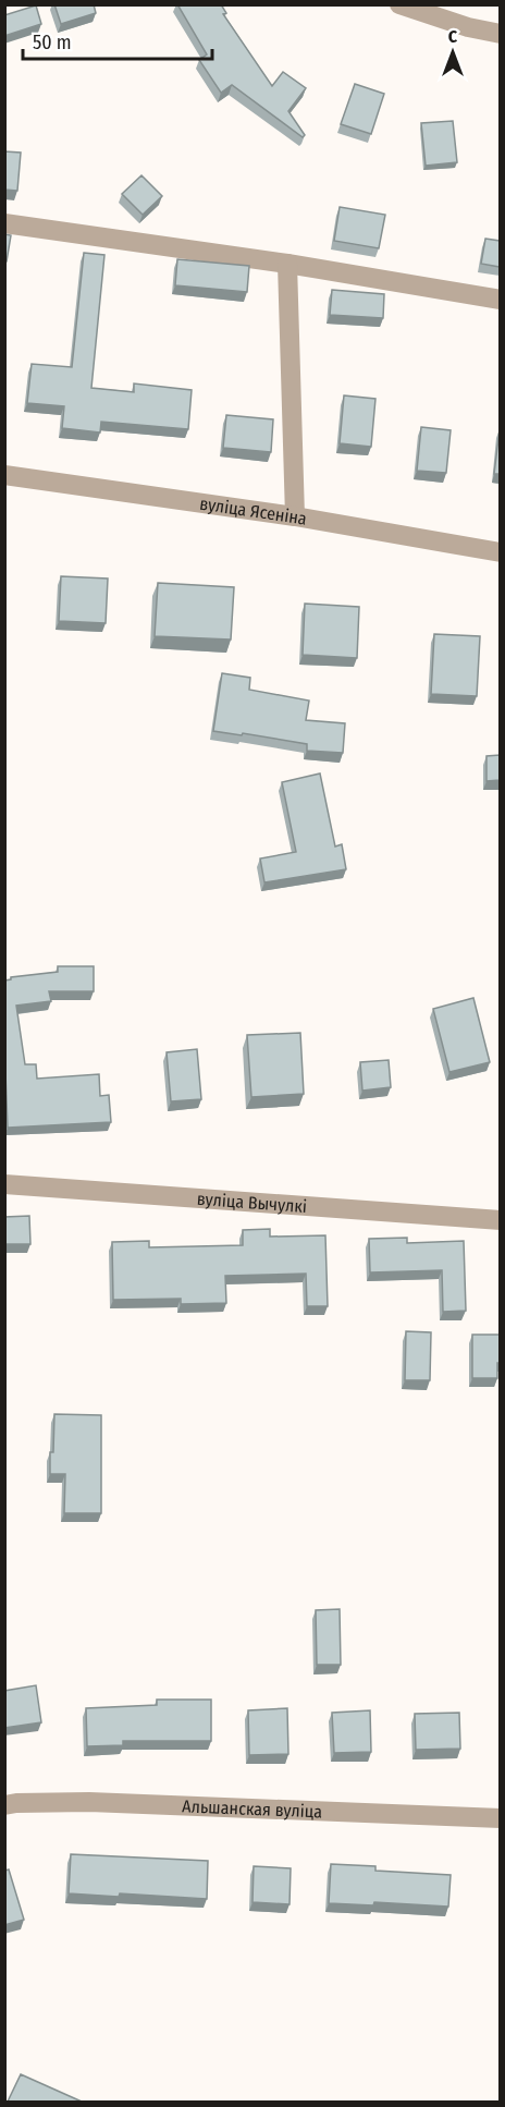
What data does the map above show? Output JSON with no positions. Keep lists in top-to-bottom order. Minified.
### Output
{"streets":{"street":["вуліца Ясеніна","вуліца Вычулкі","Альшанская вуліца"]},"scale_bar":"50 m","north":"top"}
